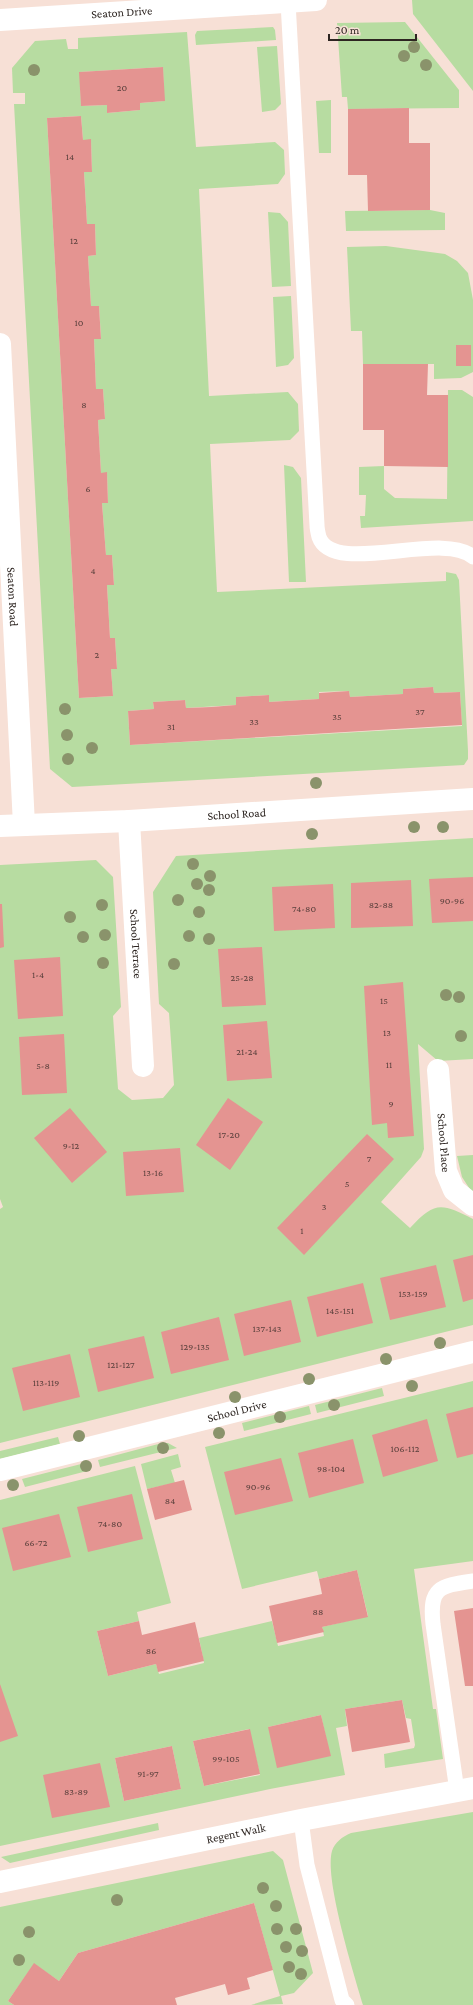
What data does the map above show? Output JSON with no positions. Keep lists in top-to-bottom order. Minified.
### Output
{"streets":{"street":["Seaton Drive","Seaton Road","School Road","School Terrace","School Place","School Drive","Regent Walk"]},"crossings":[["Seaton Road","School Road"],["School Road","School Terrace"]],"house_numbers":["20","14","12","10","8","6","4","2","37","35","33","31","90-96","82-88","74-80","1-4","25-28","15","13","21-24","11","5-8","9","17-20","9-12","7","13-16","5","3","1","153-159","145-151","137-143","129-135","121-127","113-119","106-112","98-104","90-96","84","74-80","66-72","88","86","99-105","91-97","83-89"],"scale_bar":"20 m"}
